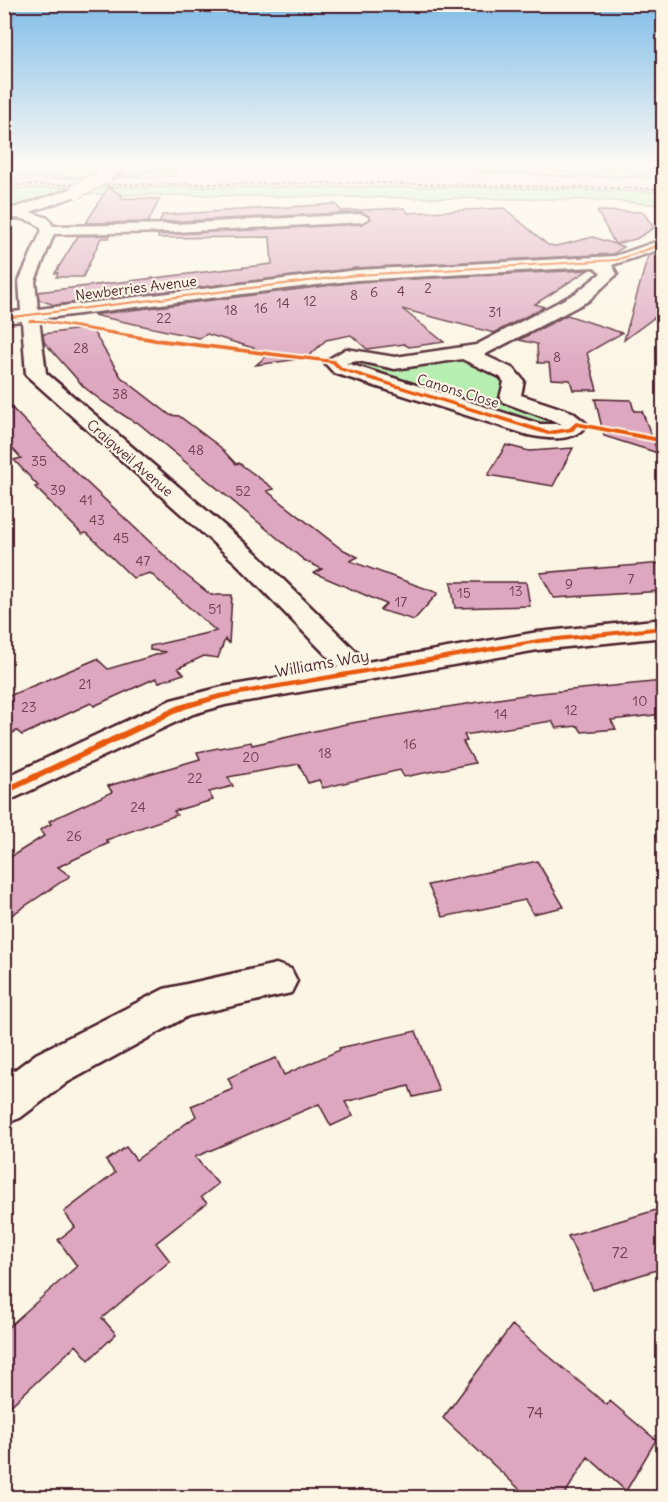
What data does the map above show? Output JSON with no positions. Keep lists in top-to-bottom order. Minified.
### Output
{"streets":{"street":["Newberries Avenue","Canons Close","Craigweil Avenue","Williams Way"]},"crossings":[["Newberries Avenue","Canons Close"],["Newberries Avenue","Craigweil Avenue"],["Craigweil Avenue","Williams Way"]],"house_numbers":["2","4","6","8","12","14","16","18","31","22","28","8","38","48","35","39","52","41","43","45","47","7","9","13","15","17","51","21","10","23","12","14","16","18","20","22","24","26","72","74"]}
